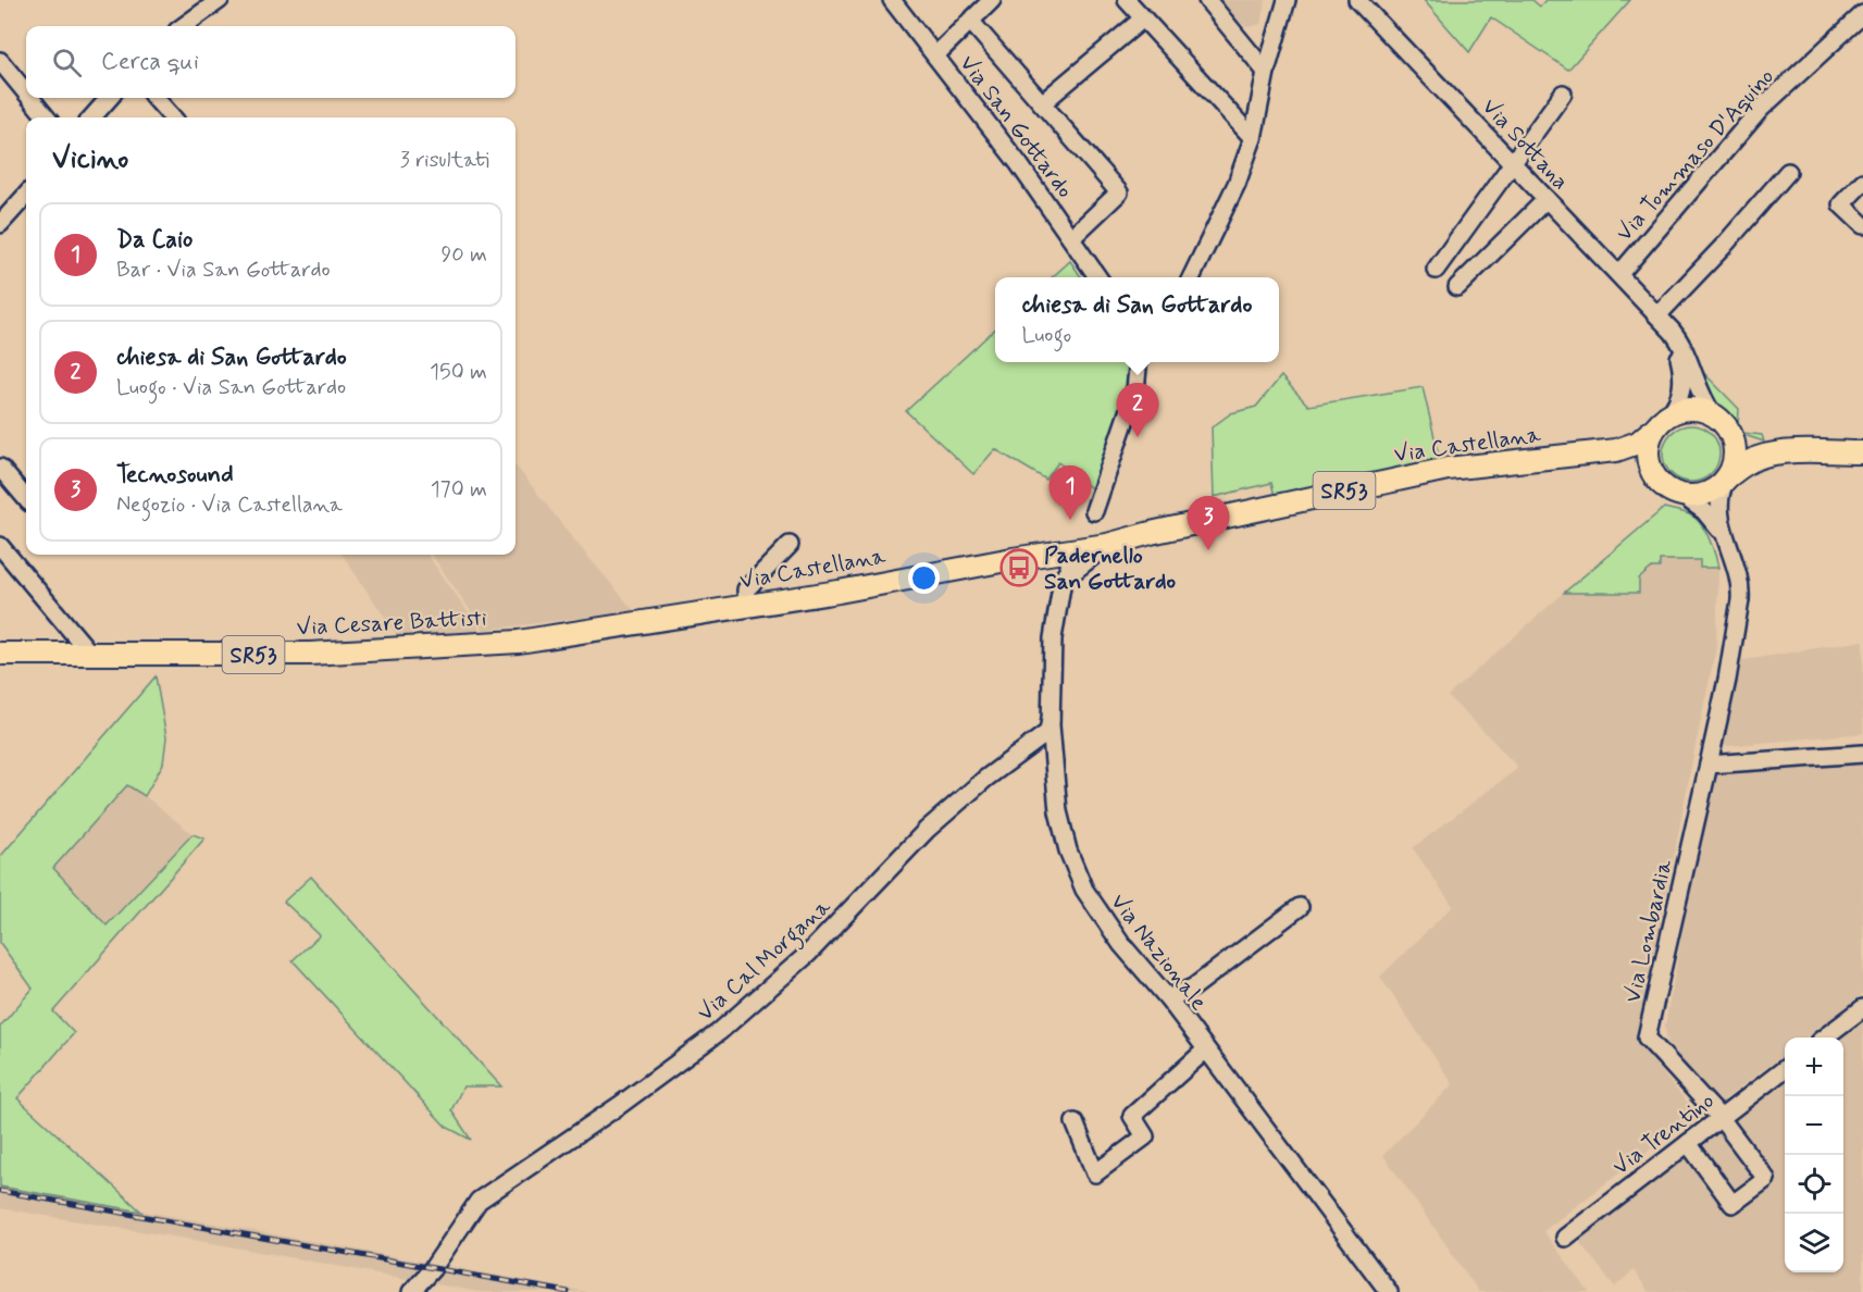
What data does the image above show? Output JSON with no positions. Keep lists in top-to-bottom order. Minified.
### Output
{"streets":{"main road":["Via Castellana","SR53","Via Cesare Battisti"],"street":["Via San Gottardo","Via Sottana","Via Tommaso D'Aquino","Via Lombardia","Via Nazionale","Via Cal Morgana","Via Trentino"]},"crossings":[["Via Sottana","Via Tommaso D'Aquino"],["Via Sottana","Via Castellana"],["Via Sottana","SR53"],["Via Sottana","Via Lombardia"],["Via Castellana","SR53"],["Via Castellana","Via Cesare Battisti"],["Via Castellana","Via Lombardia"],["Via Castellana","Via Nazionale"],["SR53","Via Lombardia"],["Via Lombardia","Via Trentino"],["Via Nazionale","Via Cal Morgana"]],"places":{"bus stop":["Padernello San Gottardo"]},"page":{"search":"Cerca qui","heading":["Vicino","3 risultati"],"list":[{"mark":"1","name":"Da Caio","note":"Bar · Via San Gottardo","value":"90 m"},{"mark":"2","name":"chiesa di San Gottardo","note":"Luogo · Via San Gottardo","value":"150 m"},{"mark":"3","name":"Tecnosound","note":"Negozio · Via Castellana","value":"170 m"}],"popup":["chiesa di San Gottardo","Luogo"],"pins":["2","1","3"],"map_buttons":["+","−"]}}
